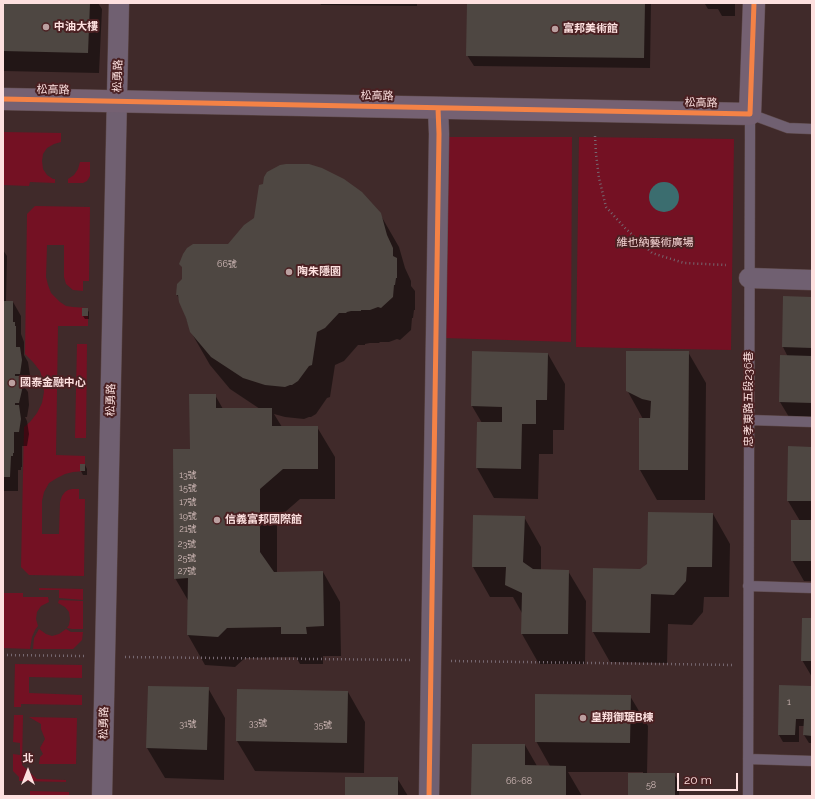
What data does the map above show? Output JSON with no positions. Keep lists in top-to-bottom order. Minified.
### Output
{"streets":{"street":["松勇路","松高路","忠孝東路五段236巷"]},"crossings":[["松勇路","松高路"],["松高路","忠孝東路五段236巷"]],"parks":["維也納藝術廣場"],"places":["中油大樓","富邦美術館","陶朱隱園","國泰金融中心","信義富邦國際館","皇翔御琚B棟"],"house_numbers":["66號","13號","15號","17號","19號","21號","23號","25號","27號","1","33號","31號","35號","66~68","58"],"scale_bar":"20 m","north":"top"}
